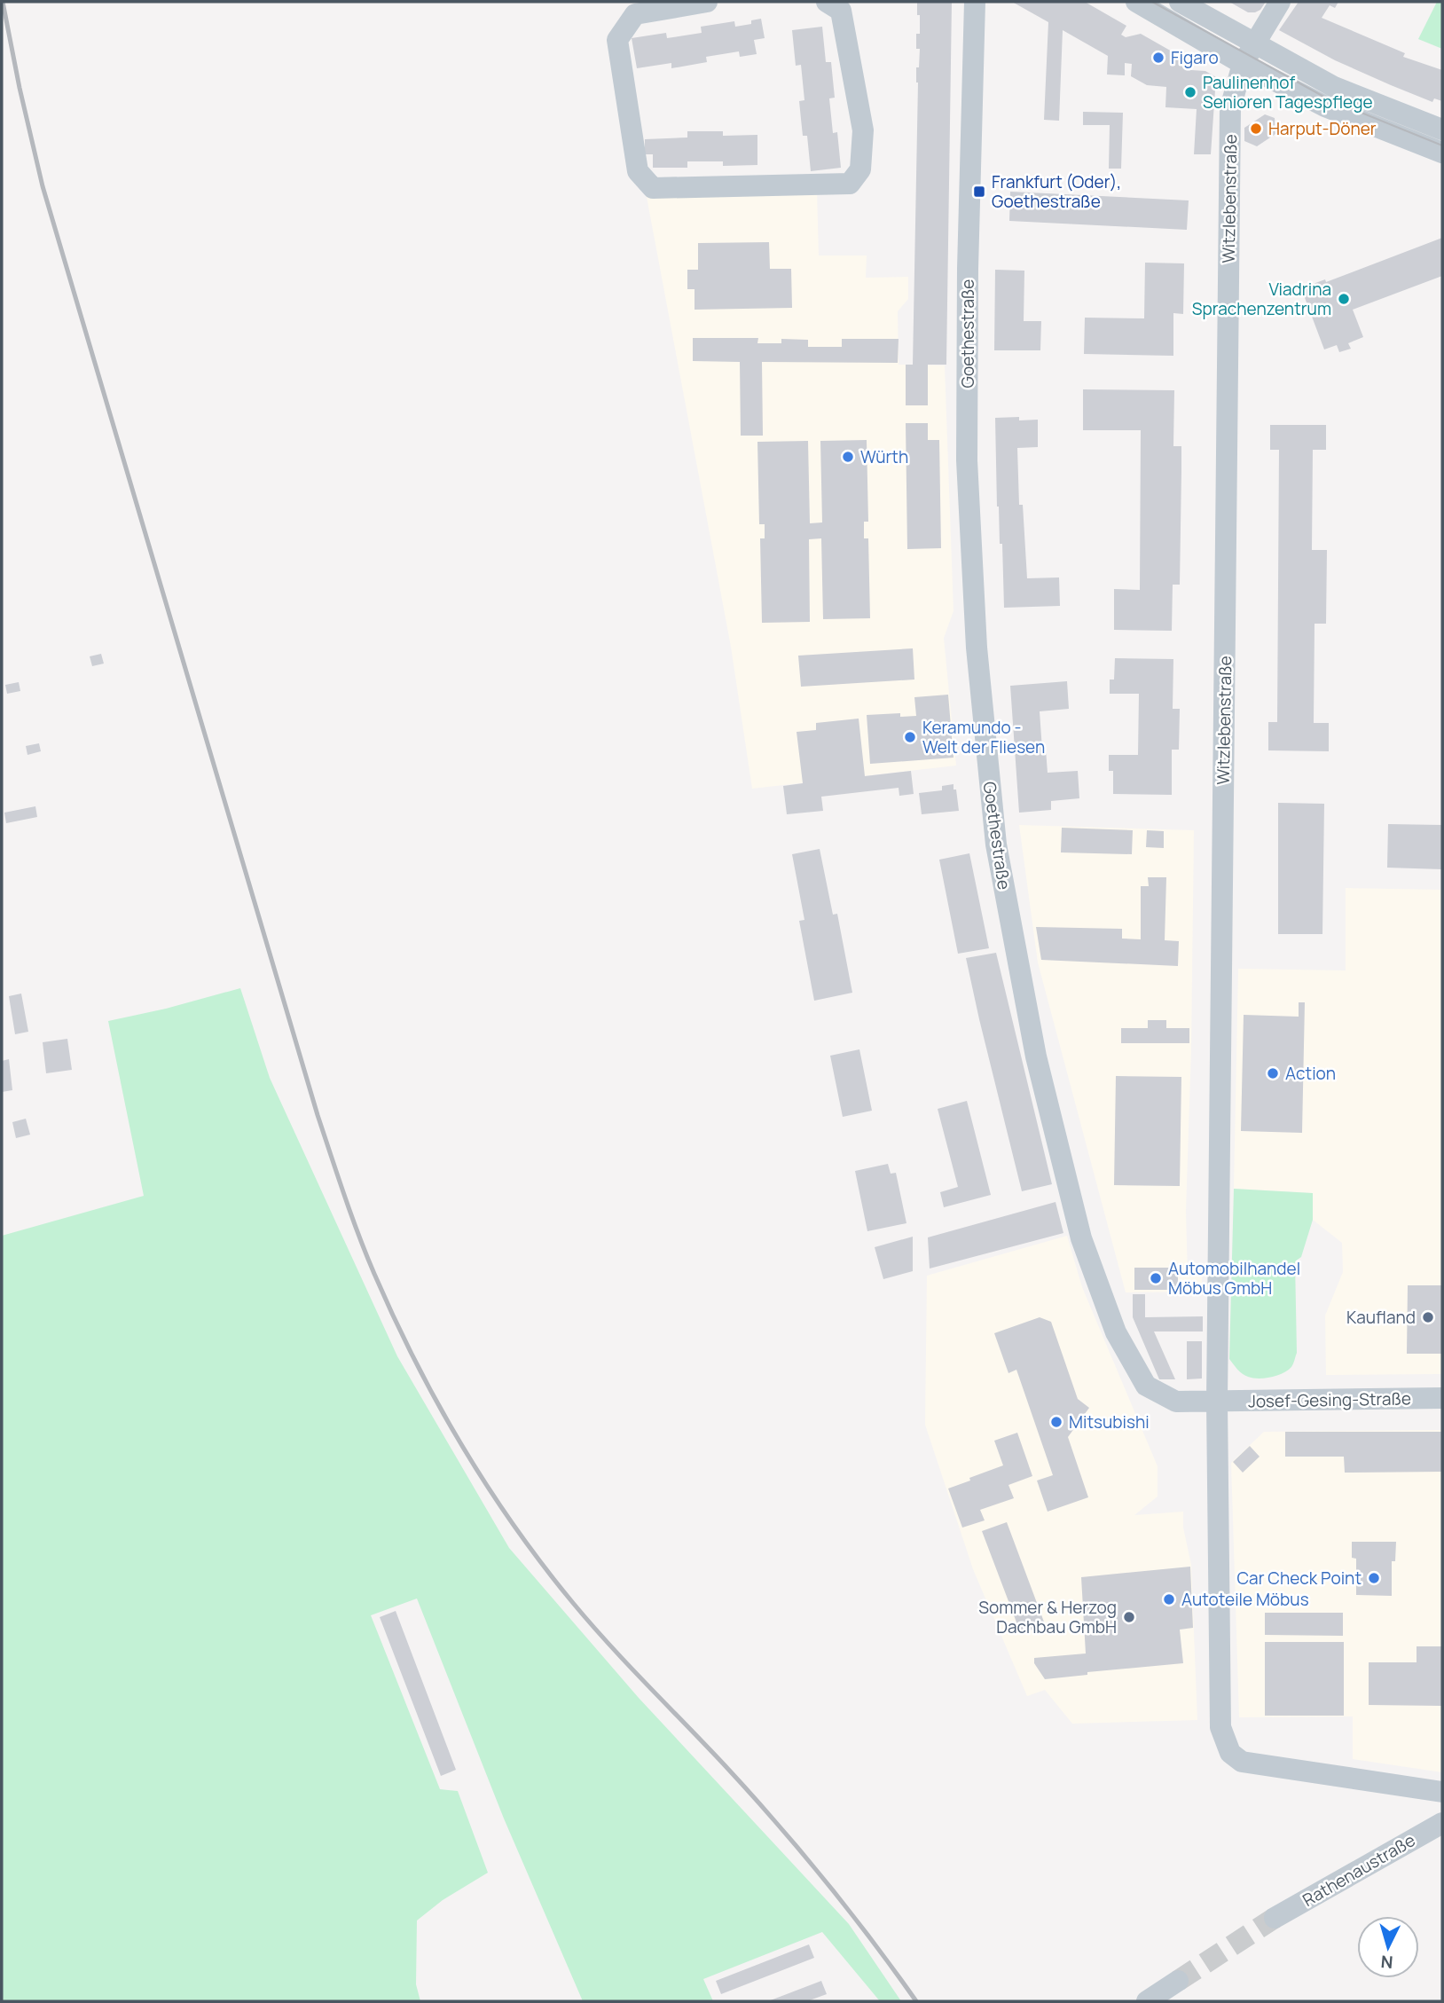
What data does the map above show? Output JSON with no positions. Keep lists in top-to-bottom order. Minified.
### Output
{"streets":{"street":["Witzlebenstraße","Goethestraße","Josef-Gesing-Straße","Rathenaustraße"]},"crossings":[["Witzlebenstraße","Goethestraße"],["Witzlebenstraße","Josef-Gesing-Straße"],["Goethestraße","Josef-Gesing-Straße"]],"places":{"other":["Figaro","Paulinenhof Senioren Tagespflege","Harput-Döner","Viadrina Sprachenzentrum","Würth","Keramundo - Welt der Fliesen","Action","Automobilhandel Möbus GmbH","Kaufland","Mitsubishi","Car Check Point","Autoteile Möbus","Sommer & Herzog Dachbau GmbH"],"transit":["Frankfurt (Oder), Goethestraße"]},"north":"bottom"}
